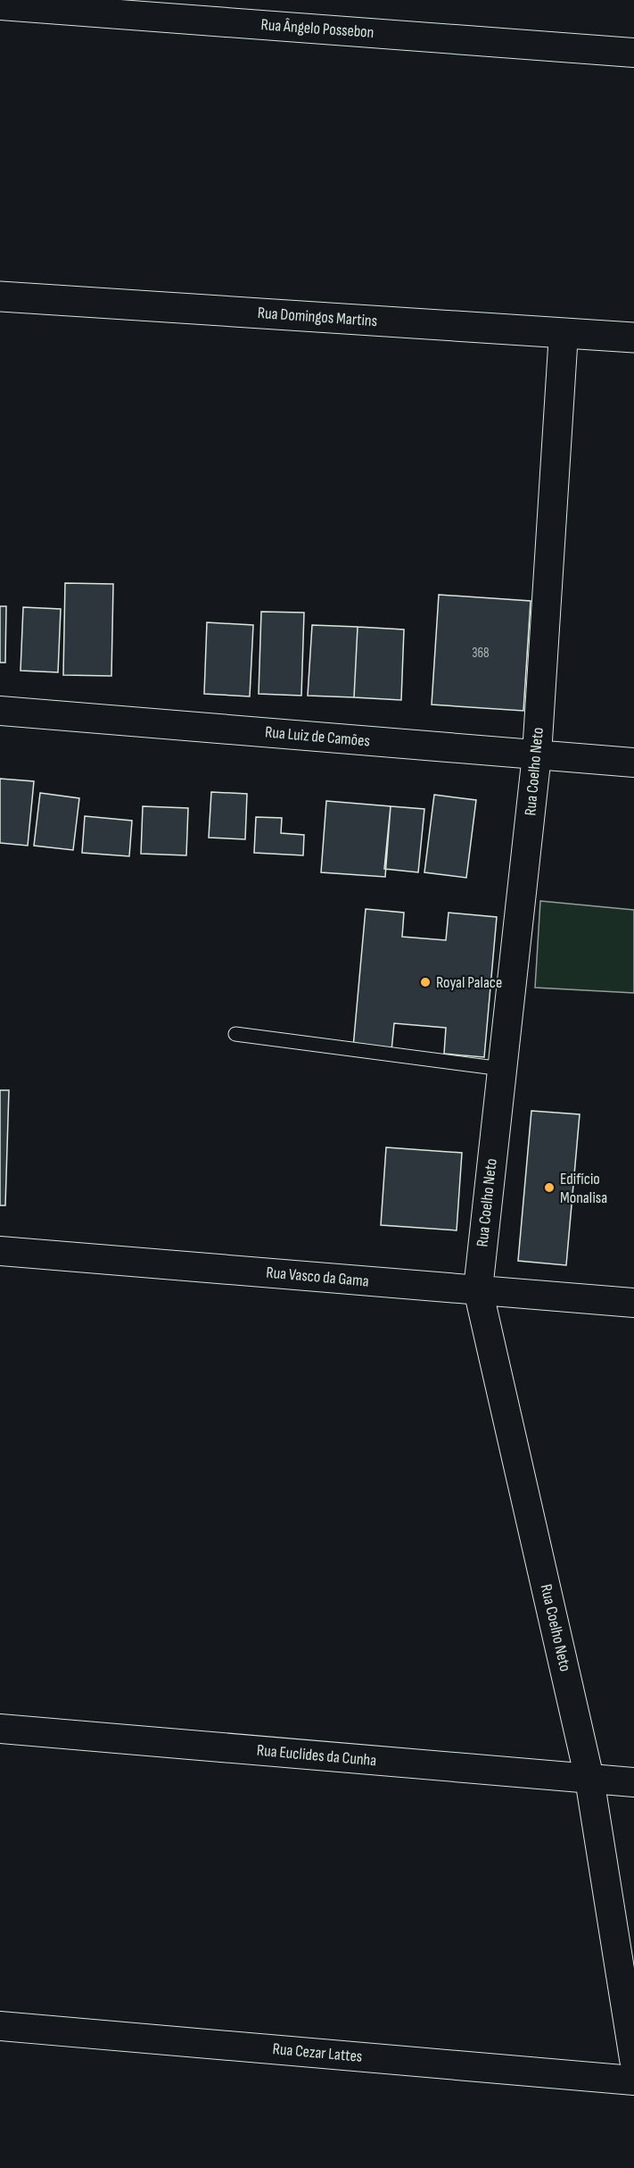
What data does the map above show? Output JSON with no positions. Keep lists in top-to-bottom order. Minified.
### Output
{"streets":{"street":["Rua Ângelo Possebon","Rua Domingos Martins","Rua Luiz de Camões","Rua Coelho Neto","Rua Vasco da Gama","Rua Euclides da Cunha","Rua Cezar Lattes"]},"crossings":[["Rua Domingos Martins","Rua Coelho Neto"],["Rua Luiz de Camões","Rua Coelho Neto"],["Rua Coelho Neto","Rua Vasco da Gama"],["Rua Coelho Neto","Rua Euclides da Cunha"]],"places":["Royal Palace","Edifício Monalisa"],"house_numbers":["368"]}
